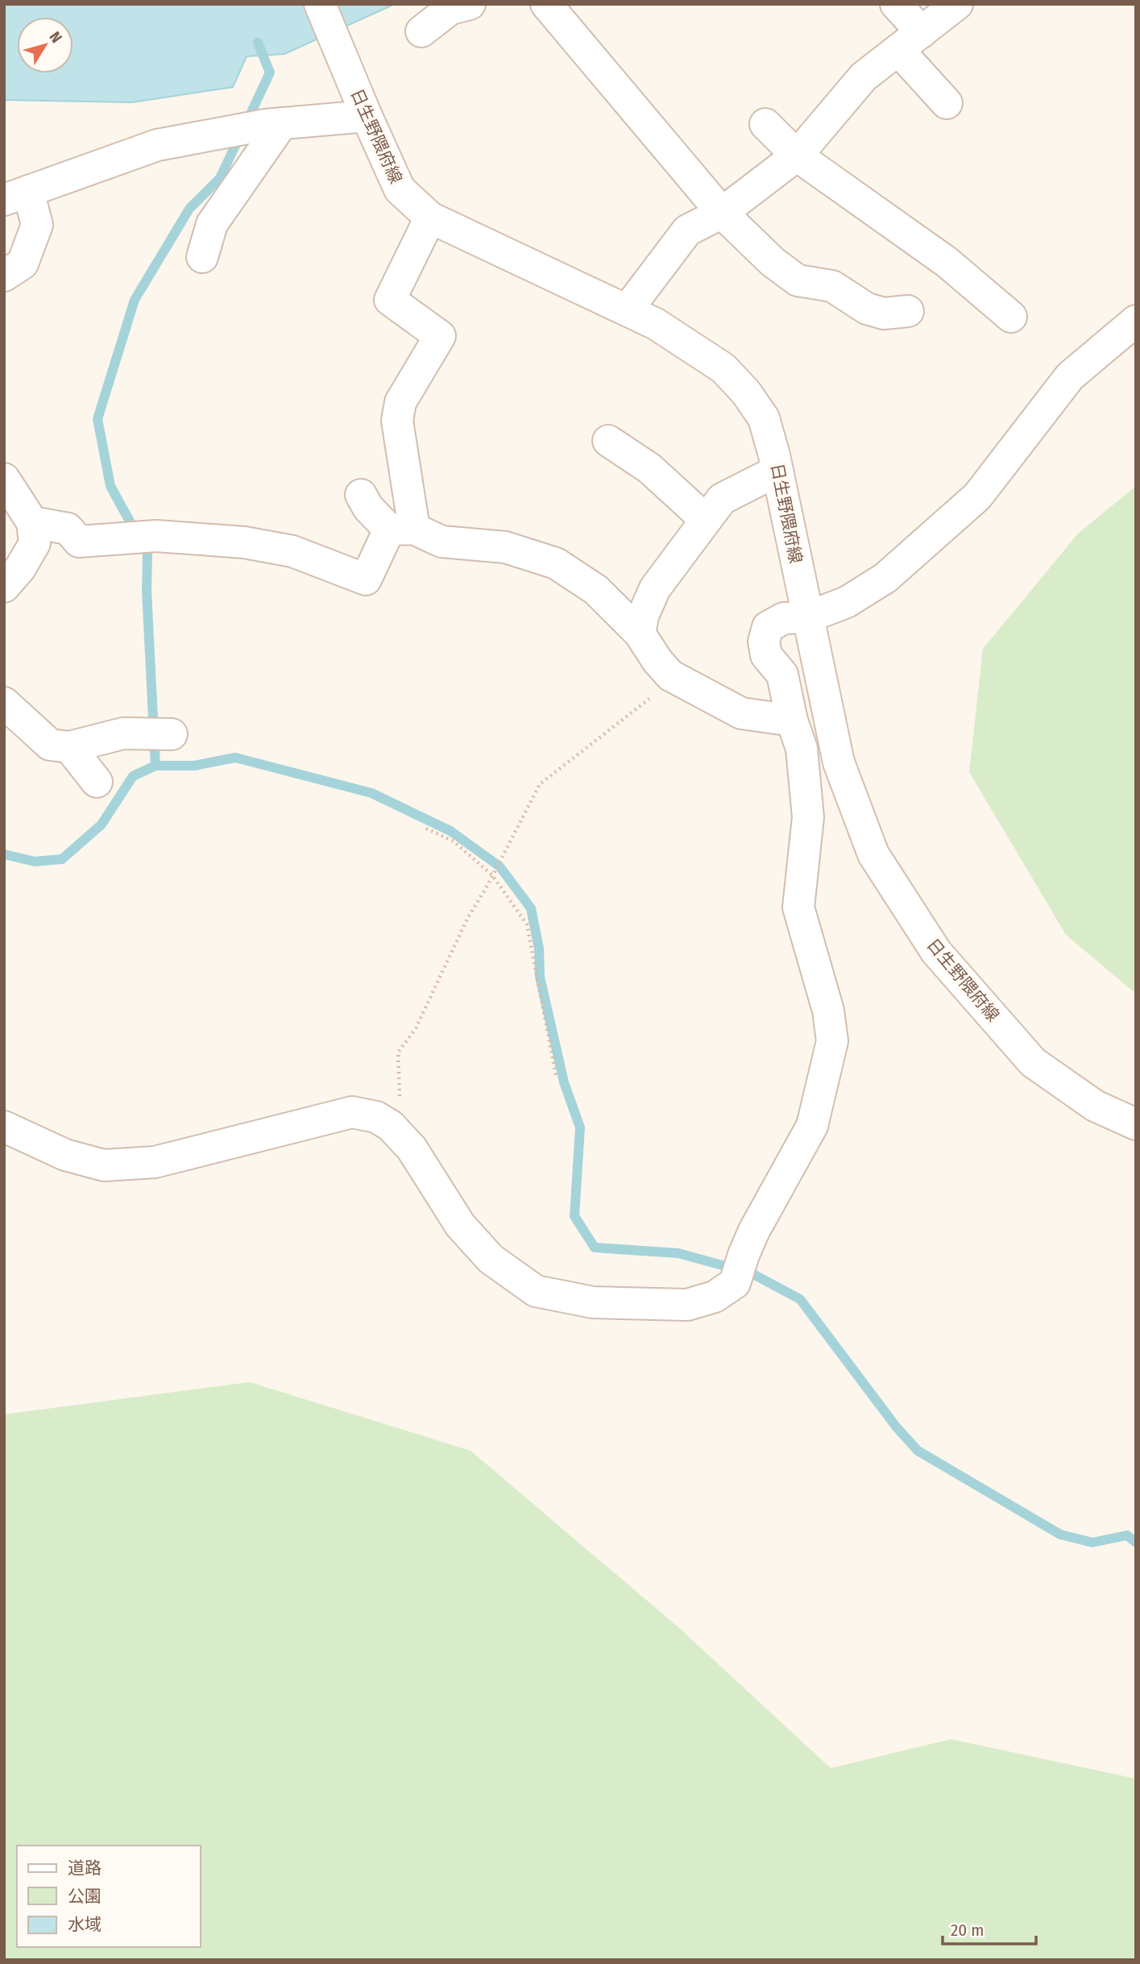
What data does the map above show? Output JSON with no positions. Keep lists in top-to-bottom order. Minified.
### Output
{"streets":{"street":["日生野隈府線"]},"legend":["道路","公園","水域"],"scale_bar":"20 m","north":"top right"}
